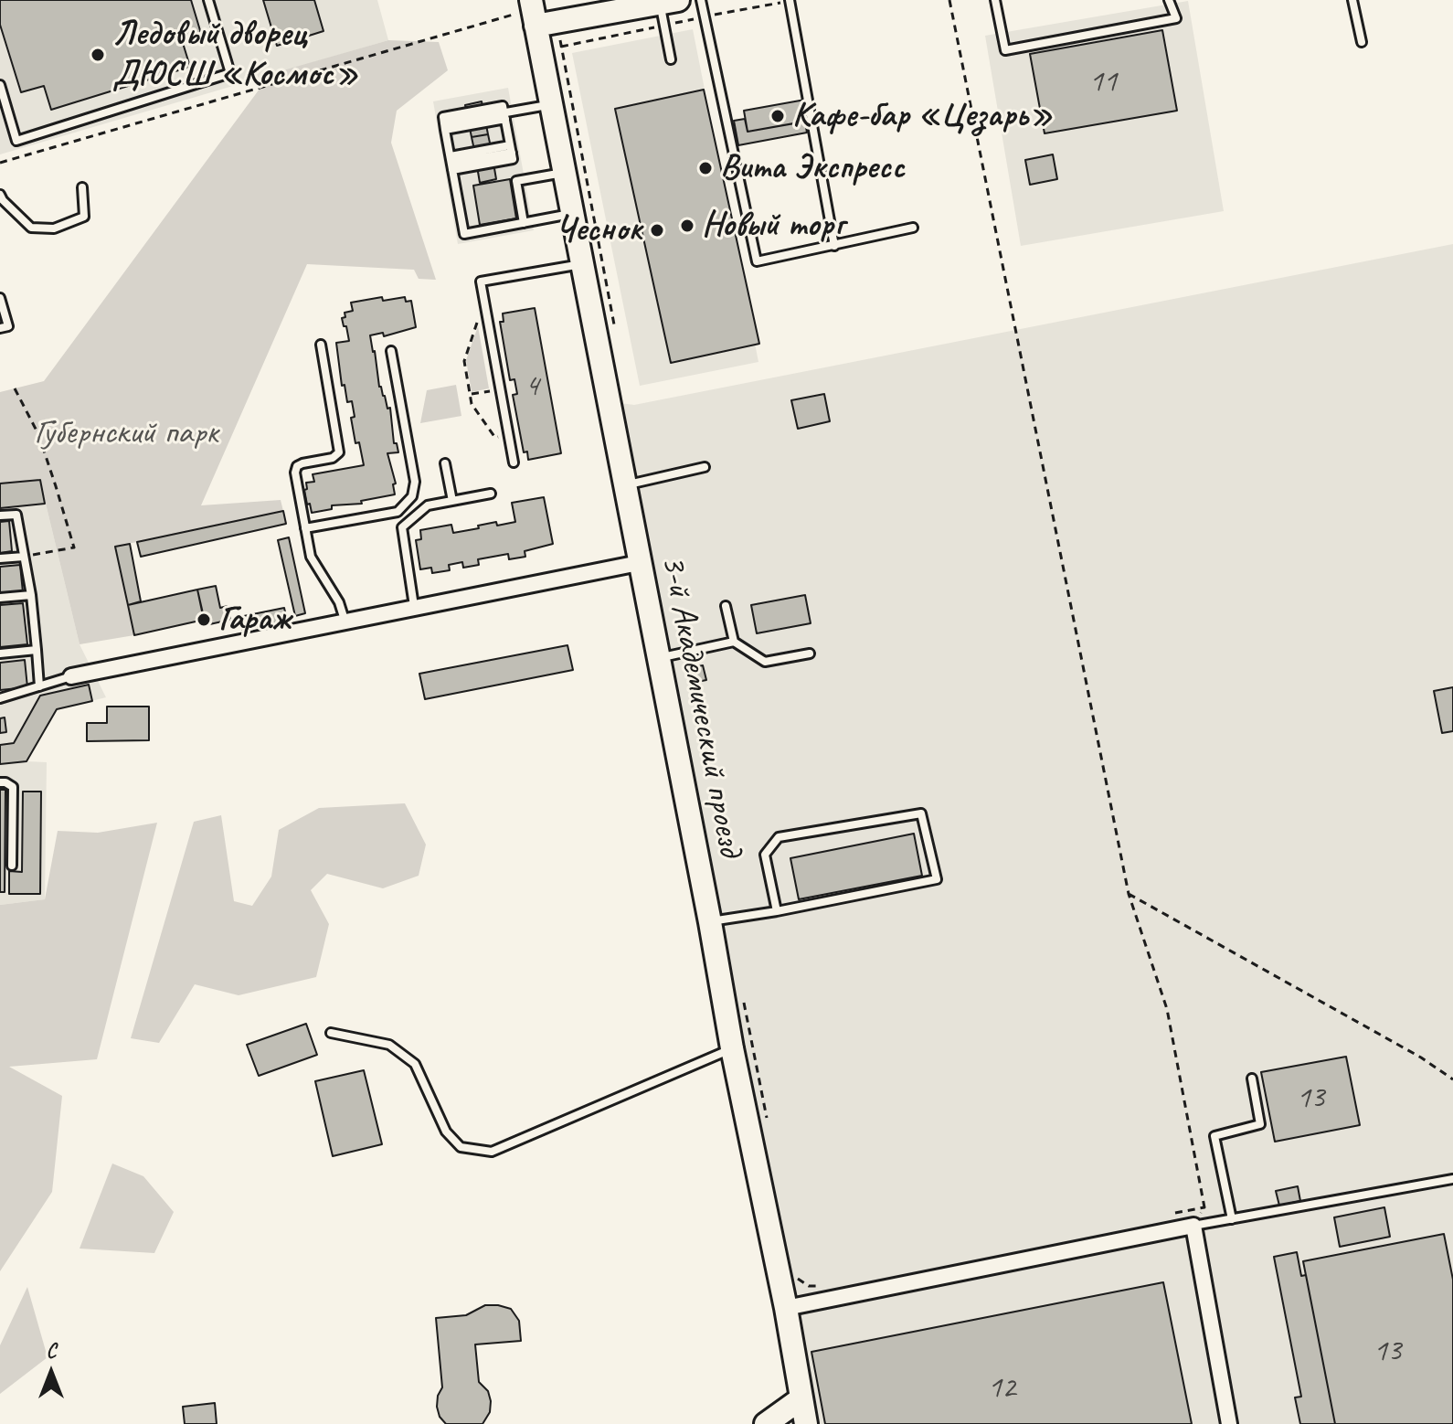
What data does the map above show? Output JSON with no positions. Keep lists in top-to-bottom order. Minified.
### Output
{"streets":{"street":["3-й Академический проезд"]},"parks":["Губернский парк"],"places":["Ледовый дворец ДЮСШ «Космос»","Кафе-бар «Цезарь»","Вита Экспресс","Новый торг","Чеснок","Гараж"],"house_numbers":["11","4","13","13","12"],"north":"top"}
